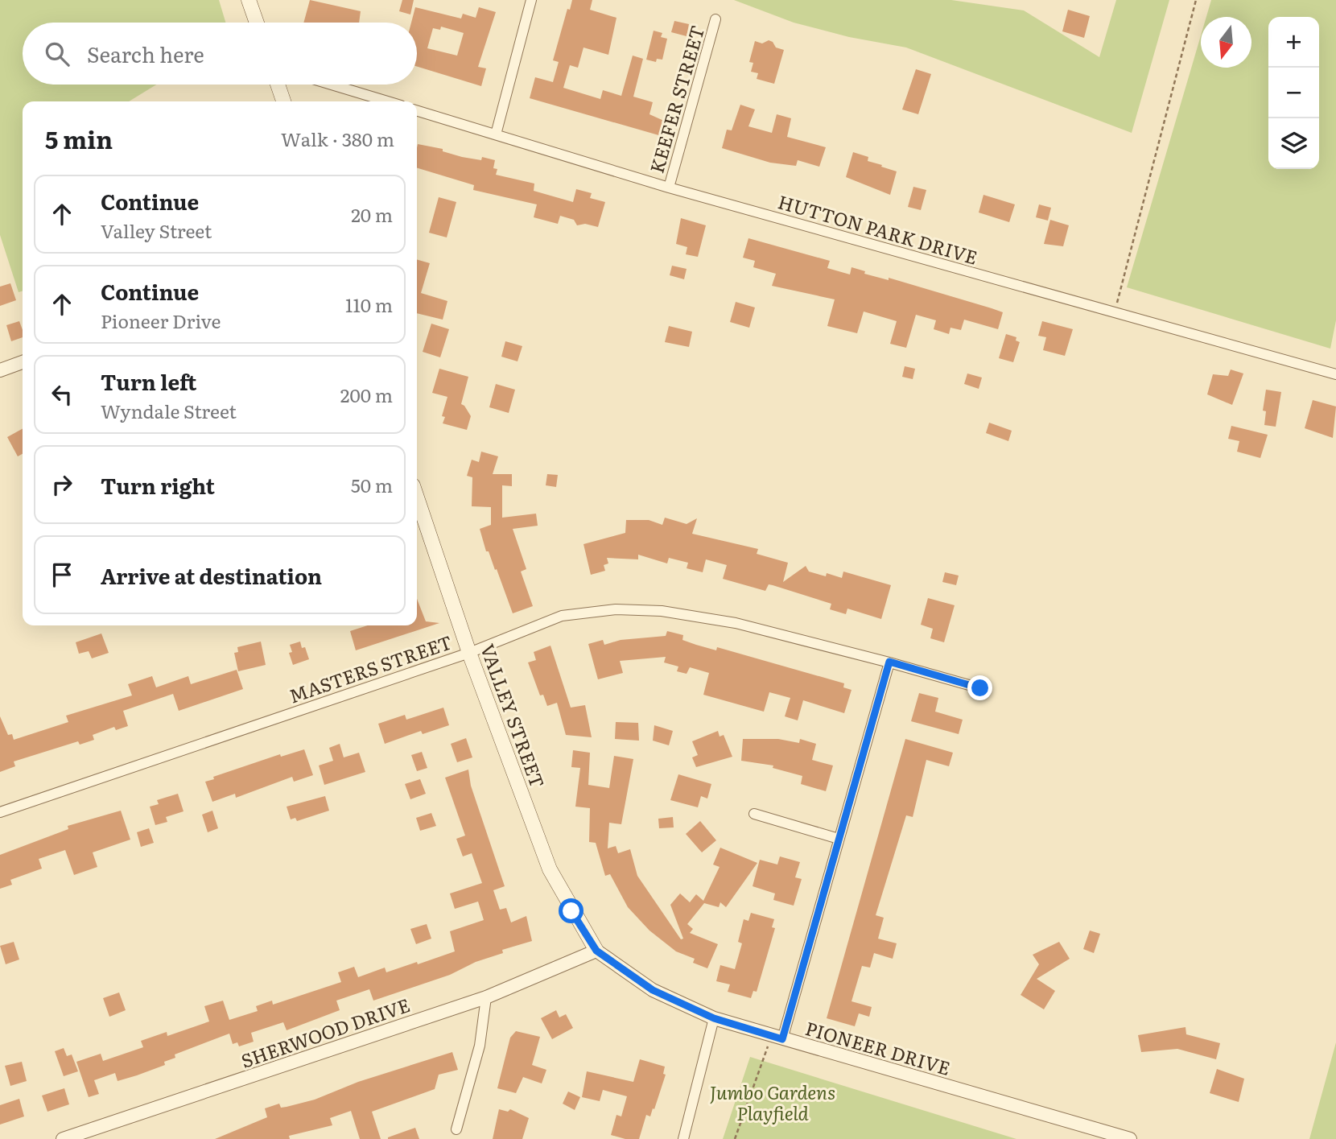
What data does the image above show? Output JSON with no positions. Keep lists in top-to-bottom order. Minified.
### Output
{"streets":{"main road":["VALLEY STREET"],"street":["KEEFER STREET","HUTTON PARK DRIVE","MASTERS STREET","SHERWOOD DRIVE","PIONEER DRIVE"]},"crossings":[["KEEFER STREET","HUTTON PARK DRIVE"],["MASTERS STREET","VALLEY STREET"],["VALLEY STREET","SHERWOOD DRIVE"],["VALLEY STREET","PIONEER DRIVE"],["SHERWOOD DRIVE","PIONEER DRIVE"]],"parks":["Jumbo Gardens Playfield"],"north":"bottom","page":{"map_buttons":["+","−"],"search":"Search here","heading":["5 min","Walk · 380 m"],"list":[["Continue","Valley Street","20 m"],["Continue","Pioneer Drive","110 m"],["Turn left","Wyndale Street","200 m"],["Turn right","50 m"],"Arrive at destination"]}}
